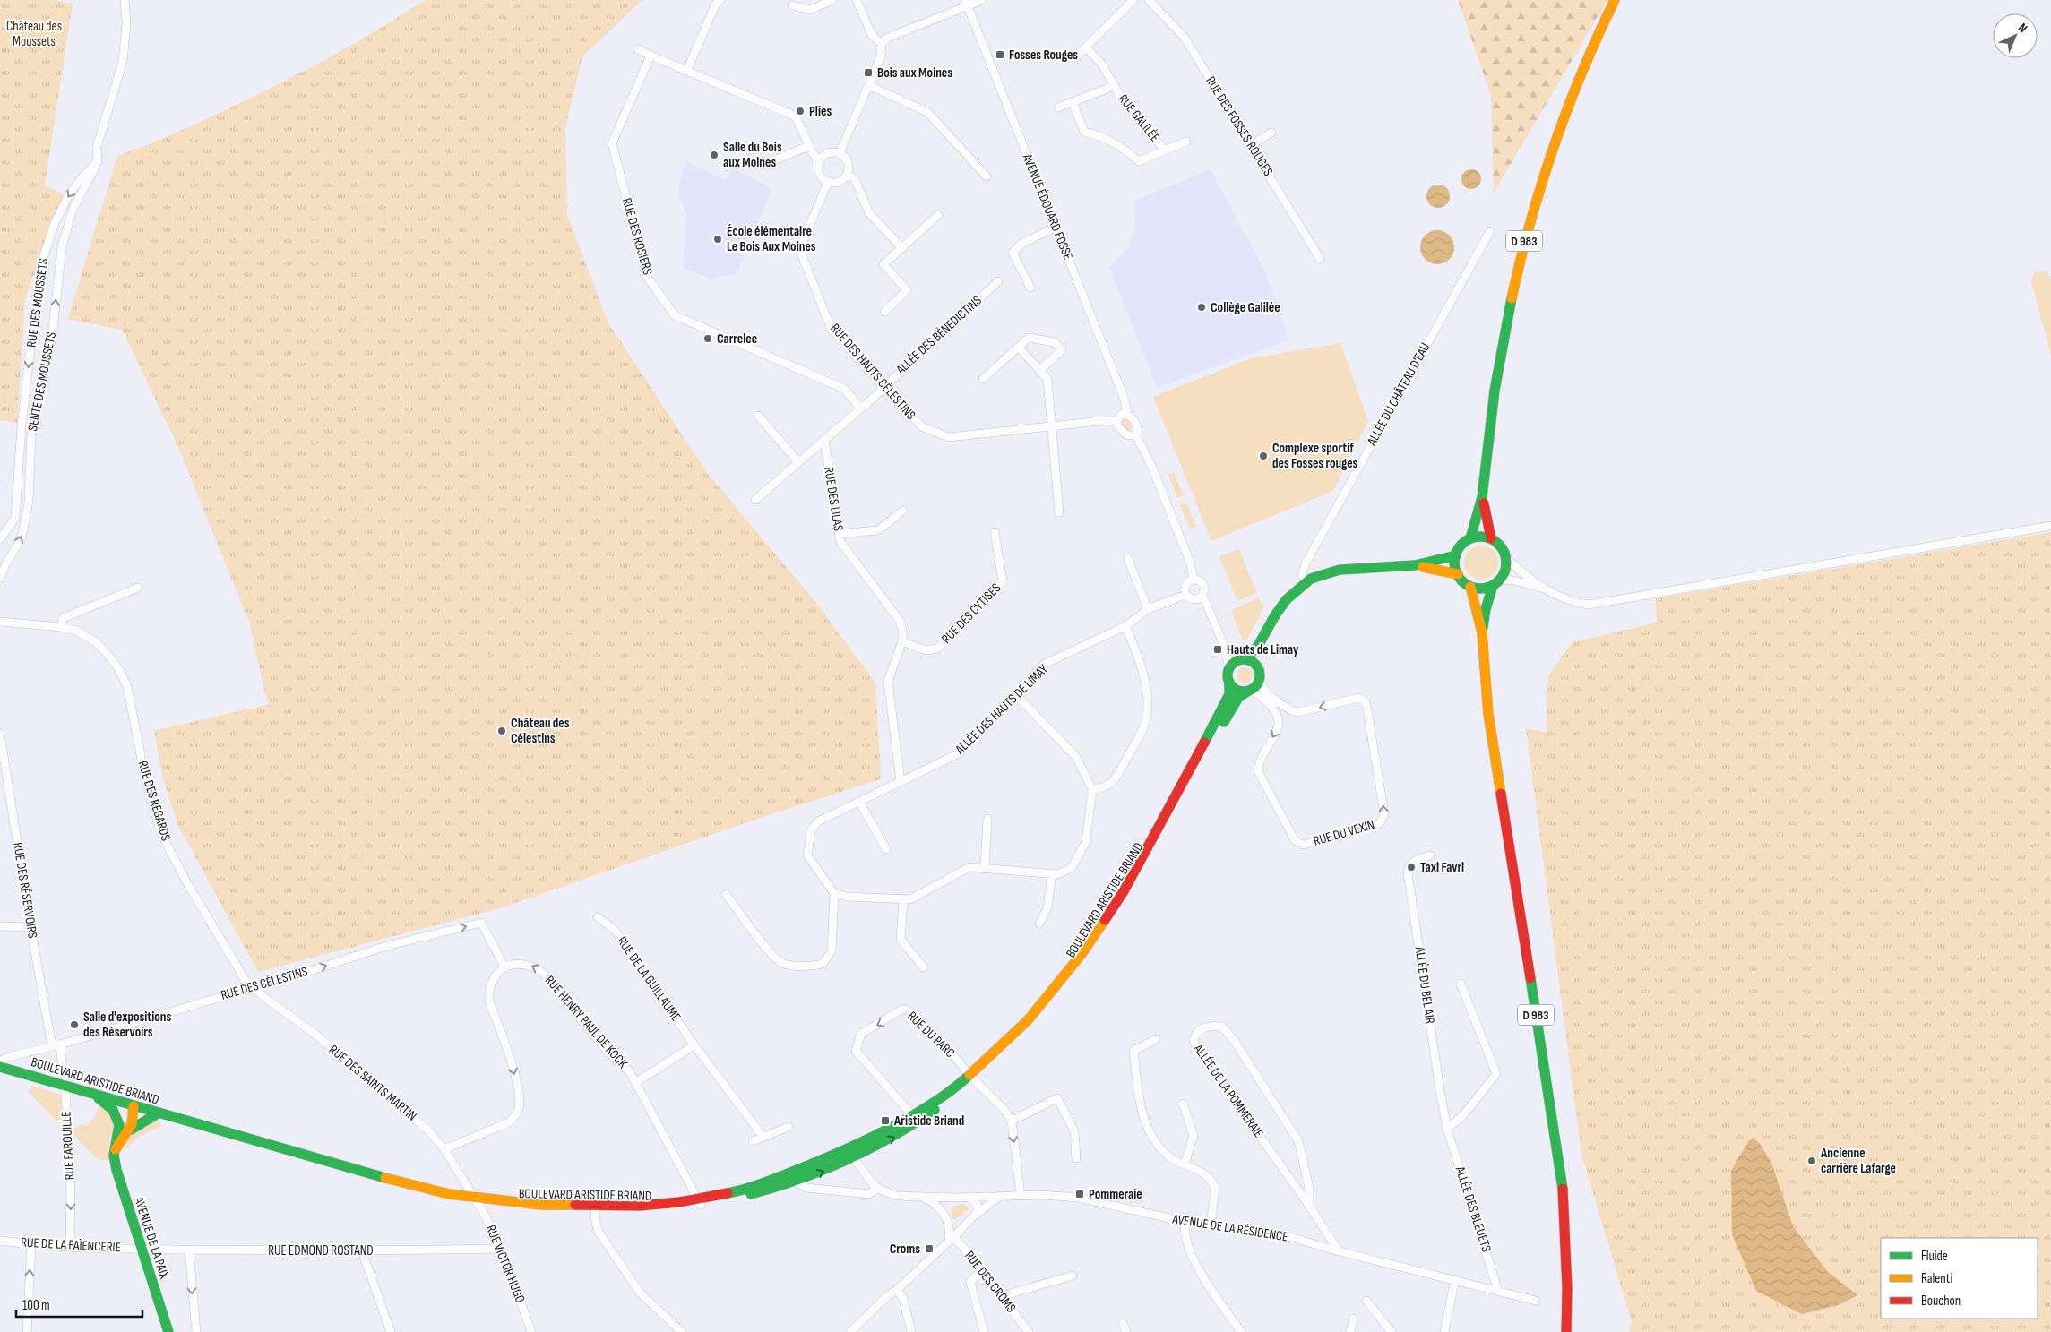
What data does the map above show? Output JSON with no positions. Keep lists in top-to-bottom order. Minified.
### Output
{"streets":{"main road":["D 983","BOULEVARD ARISTIDE BRIAND","AVENUE DE LA PAIX"],"street":["RUE GALILÉE","RUE DES FOSSES ROUGES","AVENUE ÉDOUARD FOSSE","RUE DES ROSIERS","RUE DES MOUSSETS","ALLÉE DES BÉNEDICTINS","RUE DES HAUTS CÉLESTINS","SENTE DES MOUSSETS","ALLÉE DU CHÂTEAU D'EAU","RUE DES LILAS","RUE DES CYTISES","ALLÉE DES HAUTS DE LIMAY","RUE DES REGARDS","RUE DU VEXIN","RUE DES RÉSERVOIRS","RUE DE LA GUILLAUME","RUE DES CÉLESTINS","ALLÉE DU BEL AIR","RUE HENRY PAUL DE KOCK","RUE DU PARC","RUE DES SAINTS MARTIN","ALLÉE DE LA POMMERAIE","RUE FAROUILLE","ALLÉE DES BLEUETS","AVENUE DE LA RÉSIDENCE","RUE DE LA FAÏENCERIE","RUE EDMOND ROSTAND","RUE VICTOR HUGO","RUE DES CROMS"]},"crossings":[["AVENUE ÉDOUARD FOSSE","RUE DES HAUTS CÉLESTINS"],["RUE DES ROSIERS","ALLÉE DES BÉNEDICTINS"],["RUE DES MOUSSETS","SENTE DES MOUSSETS"],["ALLÉE DES BÉNEDICTINS","RUE DES HAUTS CÉLESTINS"],["RUE DES LILAS","RUE DES CYTISES"],["RUE DES REGARDS","RUE DES CÉLESTINS"],["RUE DES REGARDS","RUE DES SAINTS MARTIN"],["RUE DU VEXIN","BOULEVARD ARISTIDE BRIAND"],["RUE DES RÉSERVOIRS","RUE DES CÉLESTINS"],["RUE DES RÉSERVOIRS","RUE FAROUILLE"],["BOULEVARD ARISTIDE BRIAND","RUE HENRY PAUL DE KOCK"],["BOULEVARD ARISTIDE BRIAND","RUE DU PARC"],["BOULEVARD ARISTIDE BRIAND","RUE DES SAINTS MARTIN"],["BOULEVARD ARISTIDE BRIAND","RUE FAROUILLE"],["BOULEVARD ARISTIDE BRIAND","AVENUE DE LA PAIX"],["BOULEVARD ARISTIDE BRIAND","RUE VICTOR HUGO"],["RUE DES CÉLESTINS","RUE HENRY PAUL DE KOCK"],["RUE DES CÉLESTINS","RUE DES SAINTS MARTIN"],["RUE DES CÉLESTINS","RUE FAROUILLE"],["ALLÉE DU BEL AIR","ALLÉE DES BLEUETS"],["RUE DES SAINTS MARTIN","RUE VICTOR HUGO"],["ALLÉE DE LA POMMERAIE","AVENUE DE LA RÉSIDENCE"],["RUE FAROUILLE","RUE DE LA FAÏENCERIE"],["ALLÉE DES BLEUETS","AVENUE DE LA RÉSIDENCE"],["AVENUE DE LA PAIX","RUE DE LA FAÏENCERIE"],["AVENUE DE LA PAIX","RUE EDMOND ROSTAND"],["RUE DE LA FAÏENCERIE","RUE EDMOND ROSTAND"],["RUE EDMOND ROSTAND","RUE VICTOR HUGO"]],"one_way":["RUE DES MOUSSETS","SENTE DES MOUSSETS","RUE DES CÉLESTINS","RUE HENRY PAUL DE KOCK","RUE FAROUILLE"],"parks":["Château des Moussets"],"places":{"transit":["Fosses Rouges","Bois aux Moines","Hauts de Limay","Aristide Briand","Pommeraie","Croms"],"other":["Plies","Salle du Bois aux Moines","École élémentaire Le Bois Aux Moines","Collège Galilée","Carrelee","Complexe sportif des Fosses rouges","Château des Célestins","Taxi Favri","Salle d'expositions des Réservoirs","Ancienne carrière Lafarge"]},"legend":["Fluide","Ralenti","Bouchon"],"scale_bar":"100 m","north":"top right"}
